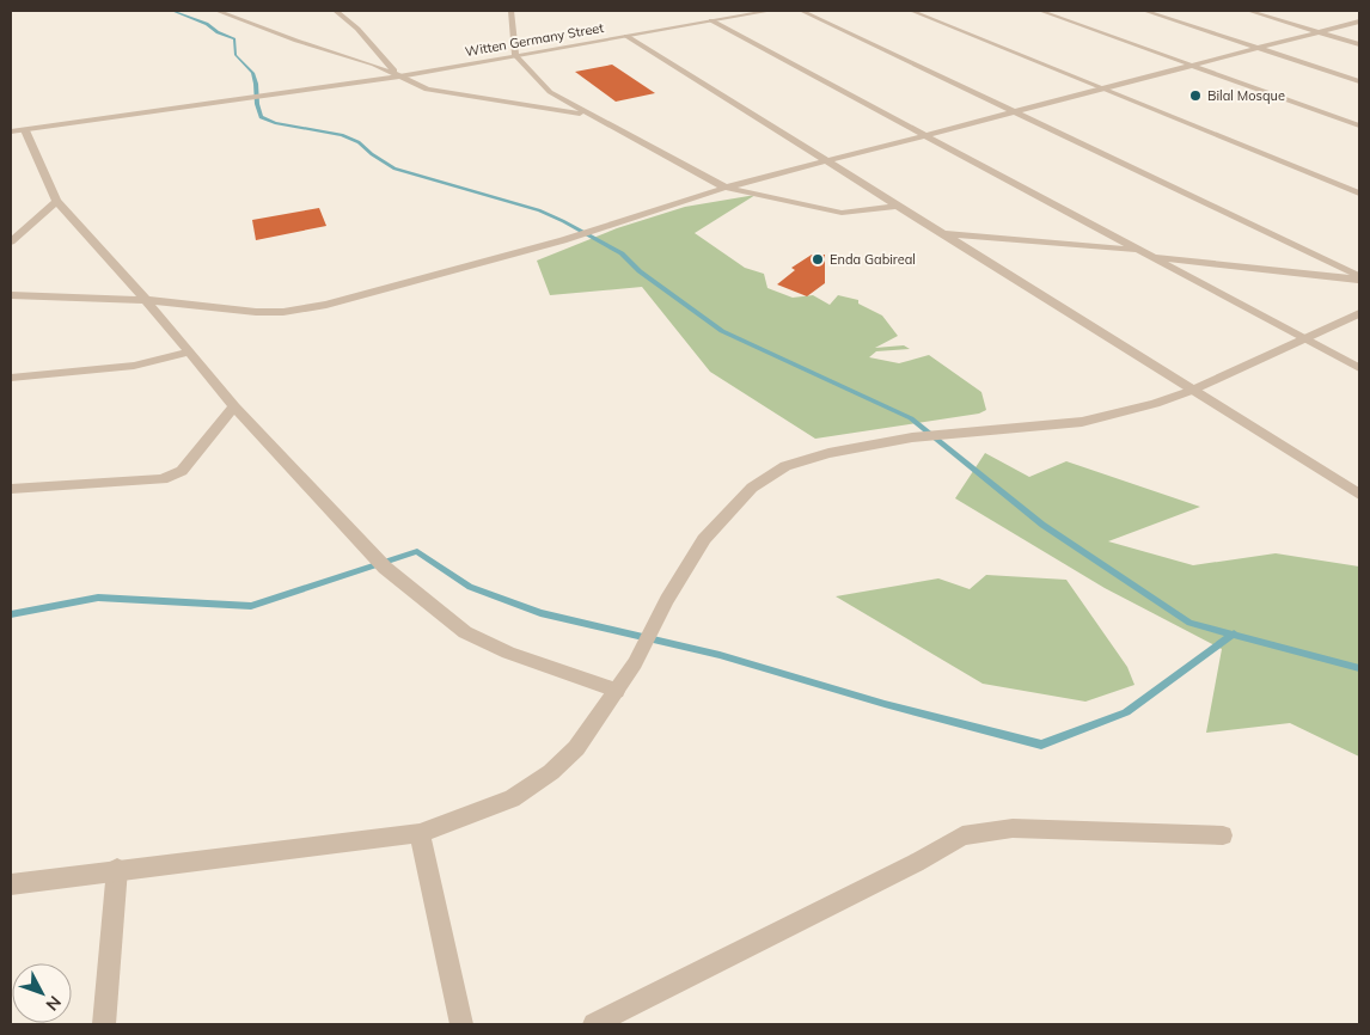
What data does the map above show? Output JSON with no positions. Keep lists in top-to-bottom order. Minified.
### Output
{"streets":{"street":["Witten Germany Street"]},"places":["Bilal Mosque","Enda Gabireal"],"north":"bottom right"}
